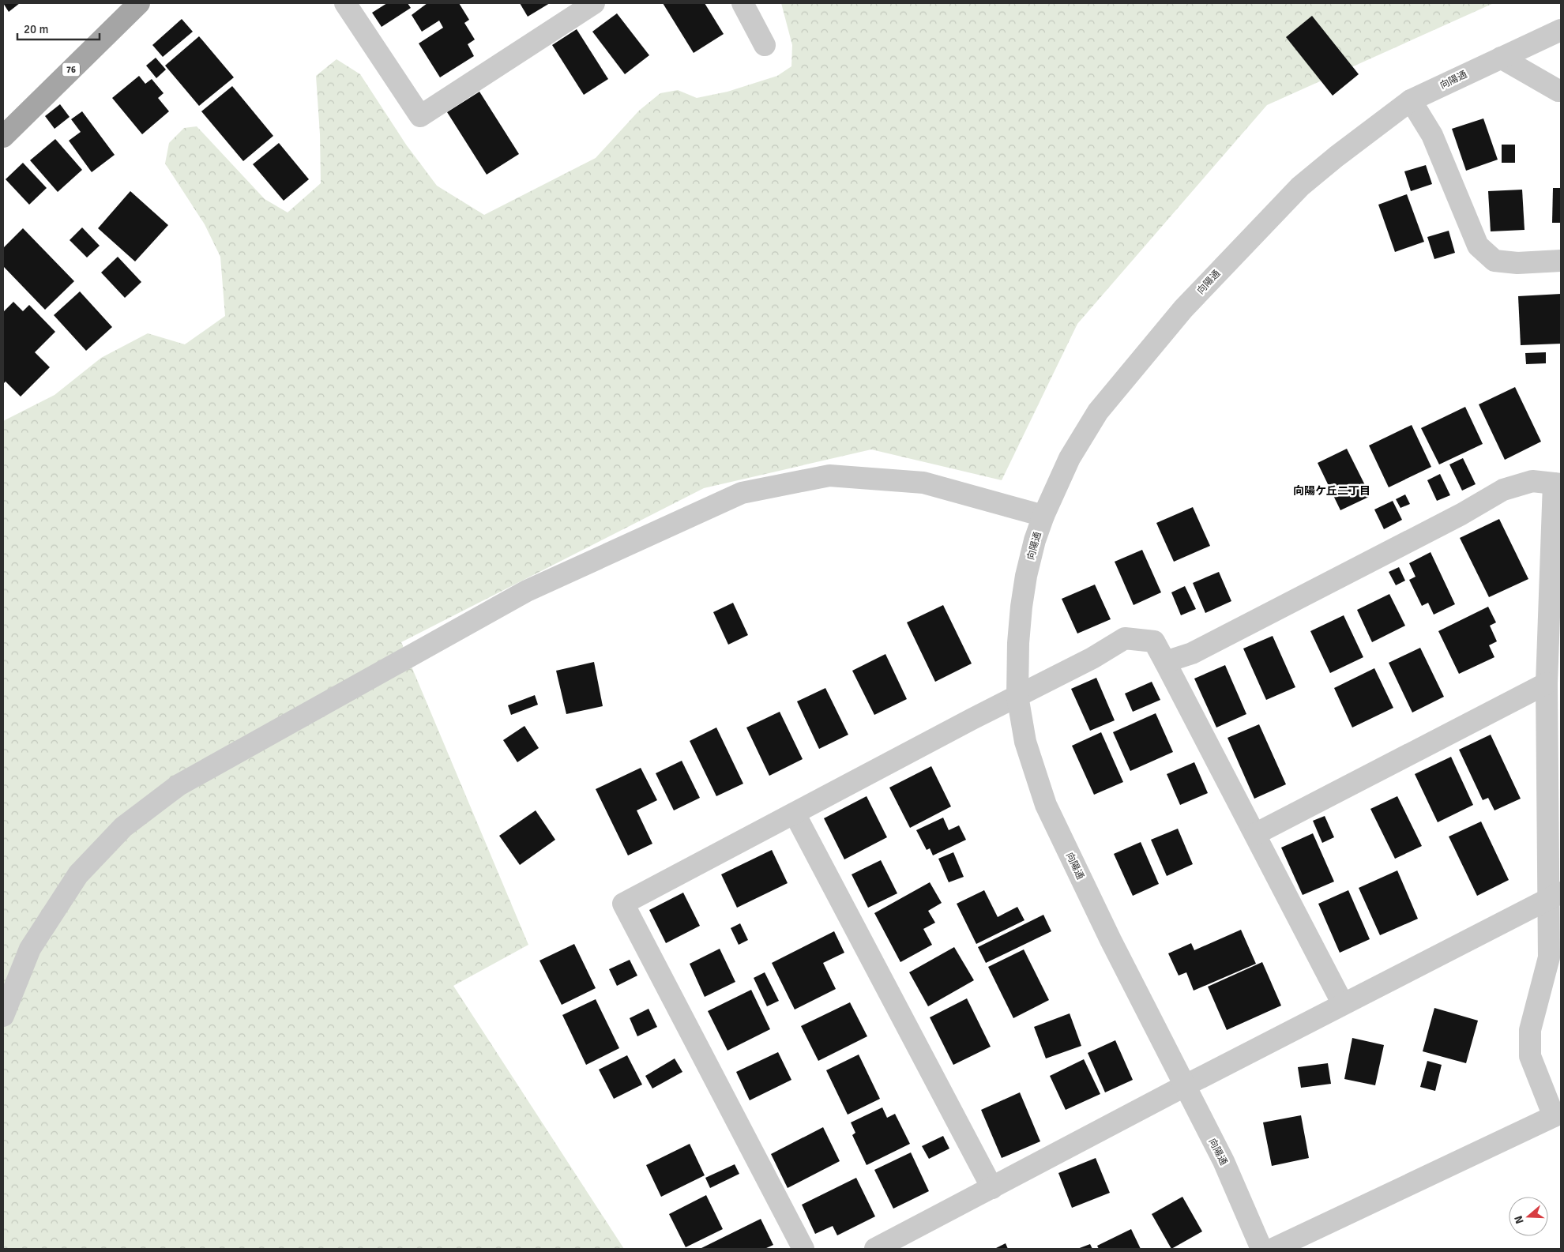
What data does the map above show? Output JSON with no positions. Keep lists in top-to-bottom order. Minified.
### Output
{"streets":{"main road":["76"],"street":["向陽通"]},"districts":["向陽ケ丘二丁目"],"scale_bar":"20 m","north":"left"}
